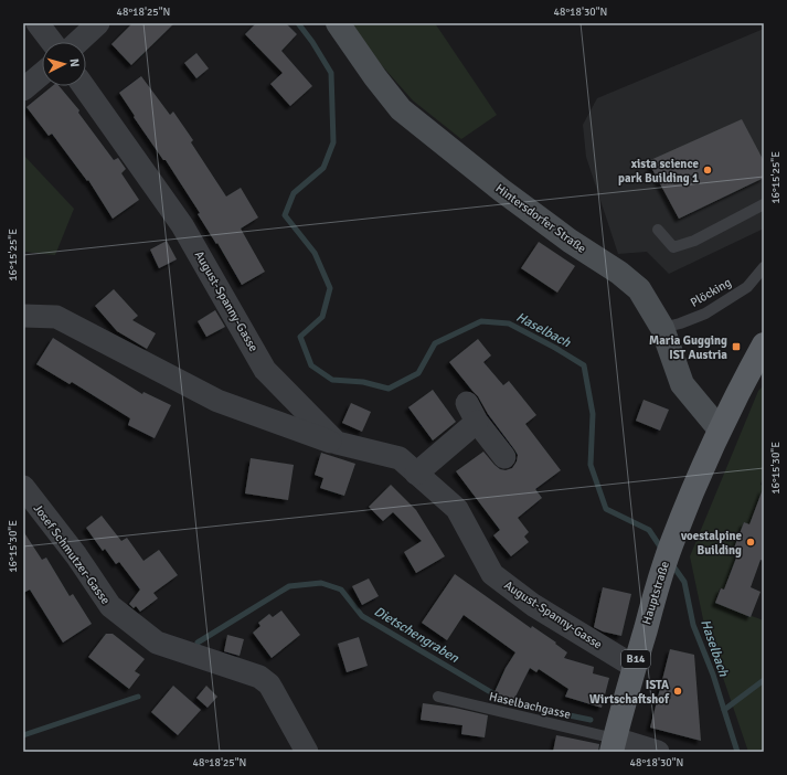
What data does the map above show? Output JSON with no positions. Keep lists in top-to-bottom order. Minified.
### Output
{"streets":{"main road":["Hauptstraße","B14"],"street":["Hintersdorfer Straße","August-Spanny-Gasse","Josef Schmutzer-Gasse"],"lane":["Plöcking","Haselbachgasse"]},"crossings":[["Hintersdorfer Straße","Plöcking"],["Hintersdorfer Straße","Hauptstraße"],["August-Spanny-Gasse","Hauptstraße"],["Hauptstraße","Haselbachgasse"]],"water":["Haselbach","Dietschengraben"],"places":{"other":["xista science park Building 1","voestalpine Building","ISTA Wirtschaftshof"],"transit":["Maria Gugging IST Austria"]},"north":"right","coordinates":["48°18'25\"N","48°18'30\"N","16°15'25\"E","16°15'30\"E"]}
